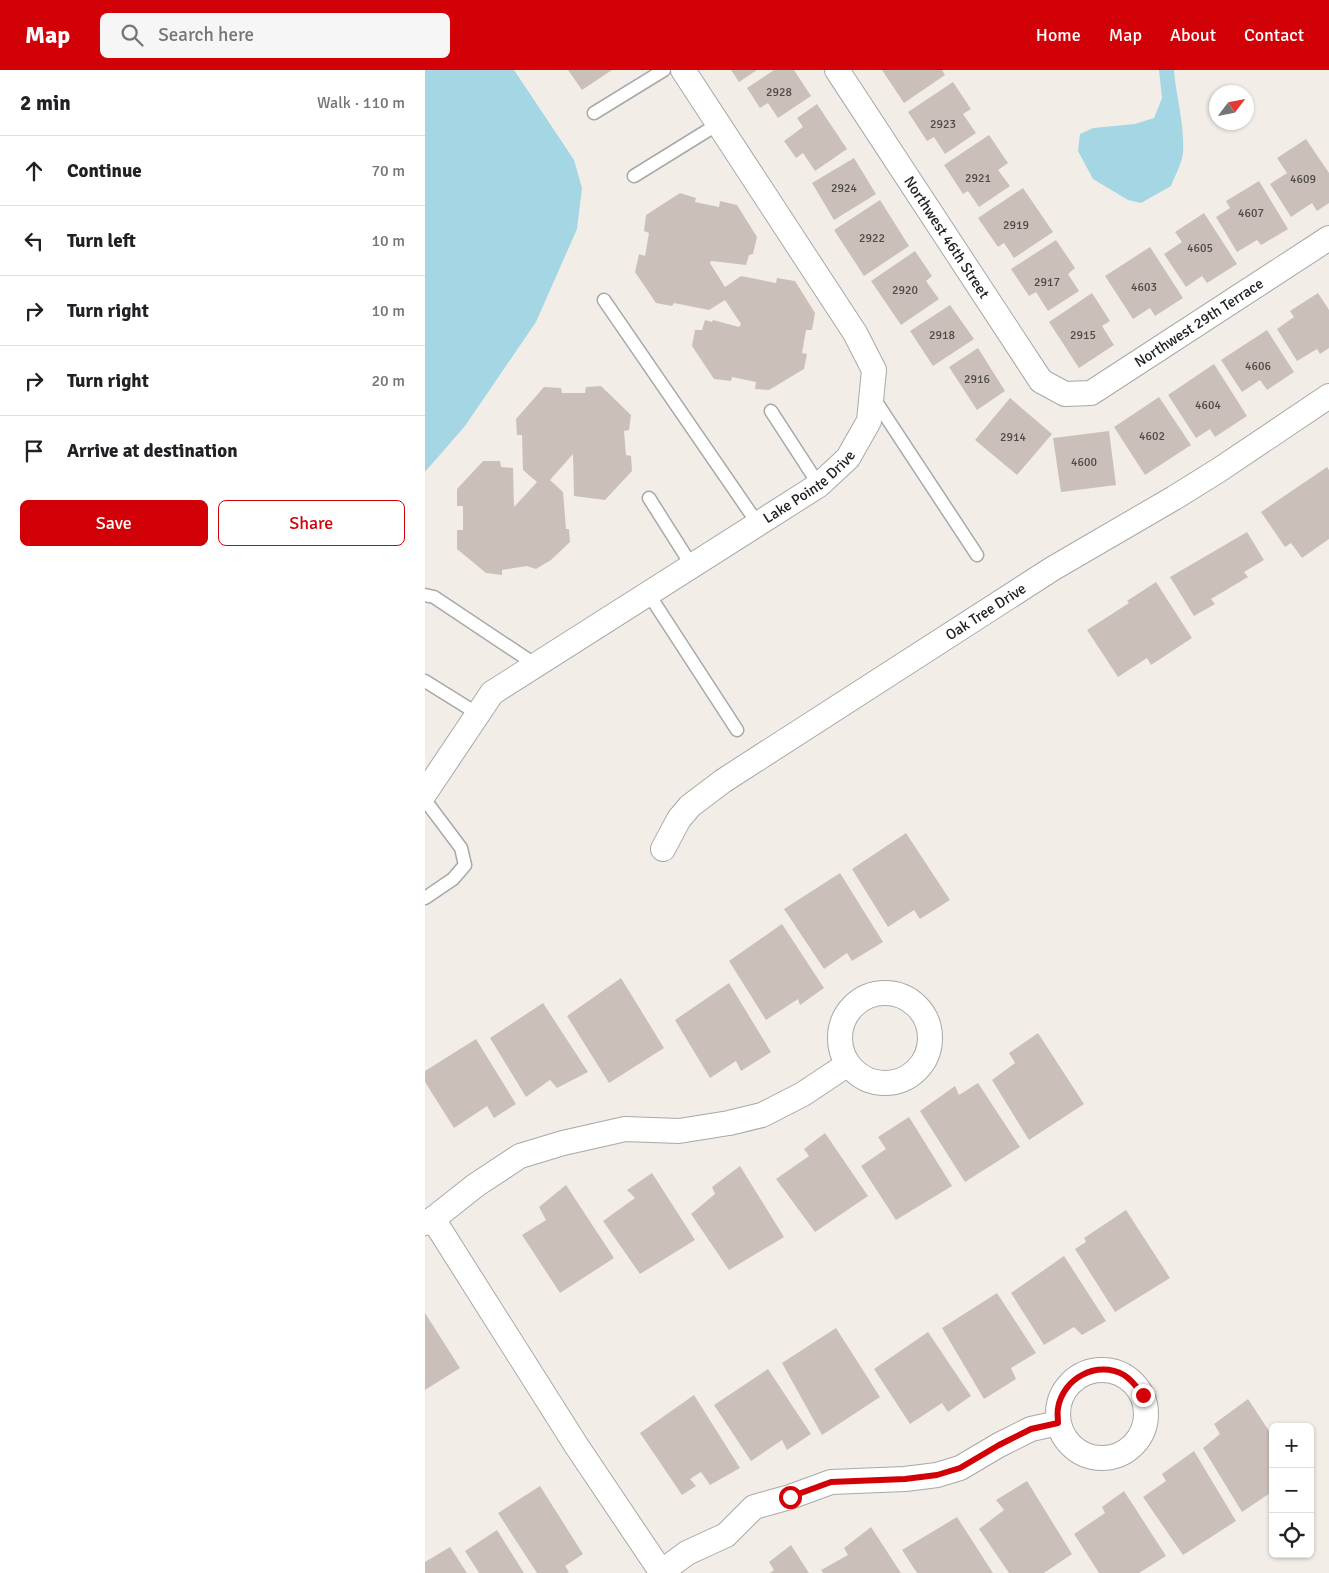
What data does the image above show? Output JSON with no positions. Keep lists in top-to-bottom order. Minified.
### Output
{"streets":{"street":["Northwest 46th Street","Northwest 29th Terrace","Lake Pointe Drive","Oak Tree Drive"]},"crossings":[["Northwest 46th Street","Northwest 29th Terrace"]],"house_numbers":["2928","2923","2921","4609","2924","4607","2919","2922","4605","2917","4603","2920","2918","2915","4606","2916","4604","4602","2914","4600"],"north":"top right","page":{"header":"Map","search":"Search here","nav":["Home","Map","About","Contact"],"heading":["2 min","Walk · 110 m"],"list":[["Continue","70 m"],["Turn left","10 m"],["Turn right","10 m"],["Turn right","20 m"],"Arrive at destination"],"buttons":["Save","Share"],"map_buttons":["+","−"]}}
